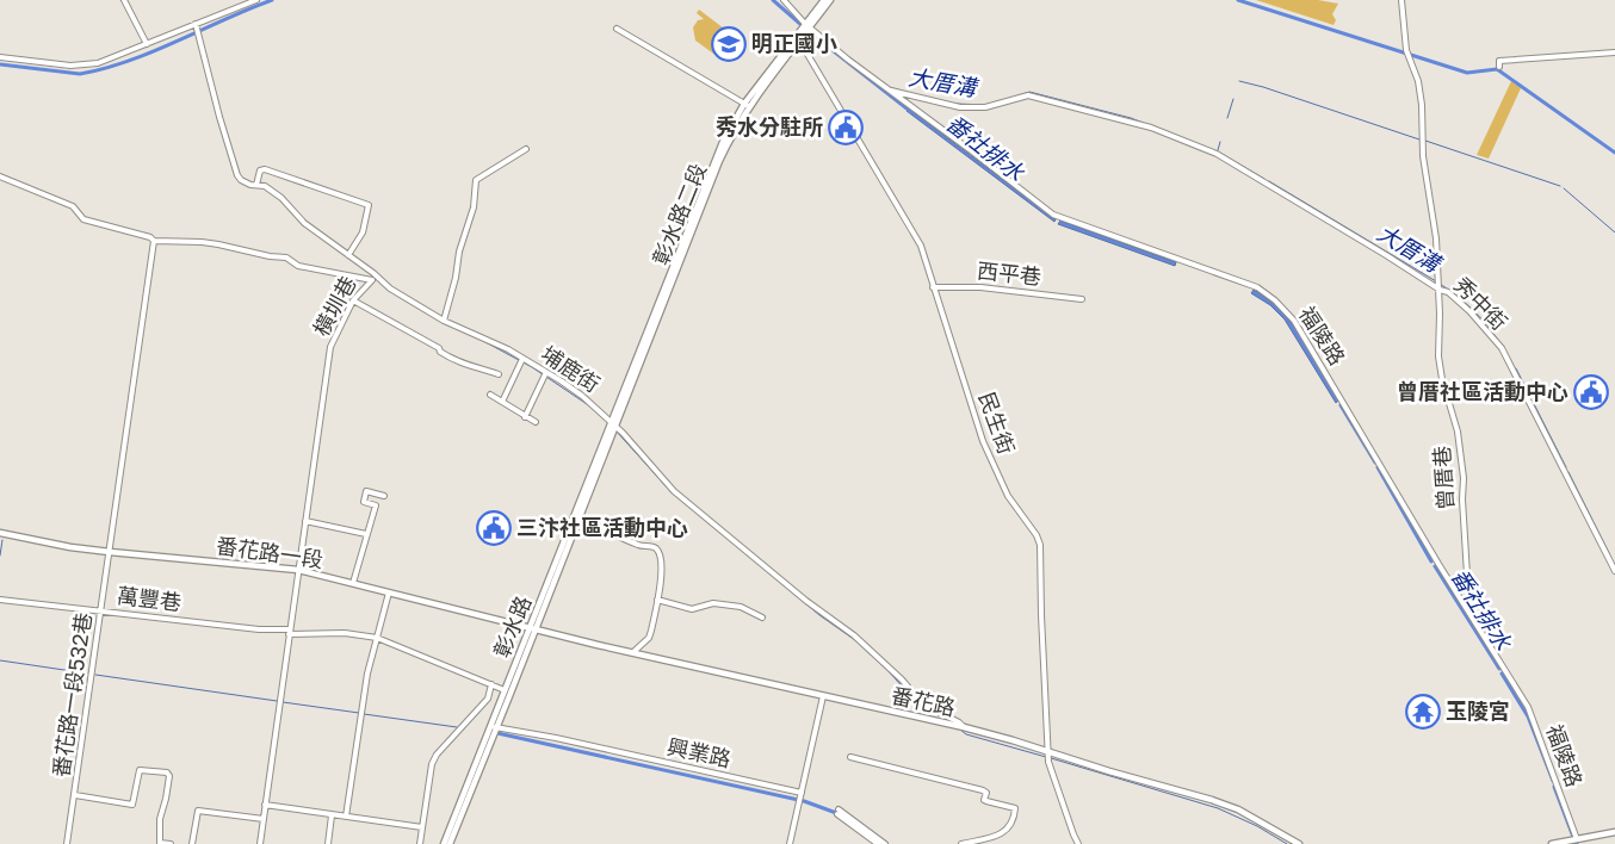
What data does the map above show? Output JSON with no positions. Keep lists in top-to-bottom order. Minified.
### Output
{"streets":{"main road":["彰水路二段","番花路一段","彰水路","番花路"],"street":["西平巷","秀中街","橫圳巷","福陵路","埔鹿街","民生街","曾厝巷","萬豐巷","番花路一段532巷","興業路"]},"crossings":[["彰水路二段","福陵路"],["彰水路二段","埔鹿街"],["彰水路二段","民生街"],["彰水路二段","彰水路"],["西平巷","民生街"],["秀中街","曾厝巷"],["橫圳巷","番花路一段"],["橫圳巷","萬豐巷"],["福陵路","曾厝巷"],["埔鹿街","彰水路"],["埔鹿街","番花路"],["民生街","番花路"],["番花路一段","彰水路"],["番花路一段","番花路一段532巷"],["番花路一段","番花路"],["萬豐巷","彰水路"],["萬豐巷","番花路一段532巷"],["彰水路","番花路"],["彰水路","興業路"]],"water":["大厝溝","番社排水"],"places":{"school or university":["明正國小"],"public building":["秀水分駐所","曾厝社區活動中心","三汴社區活動中心"],"temple":["玉陵宮"]}}
